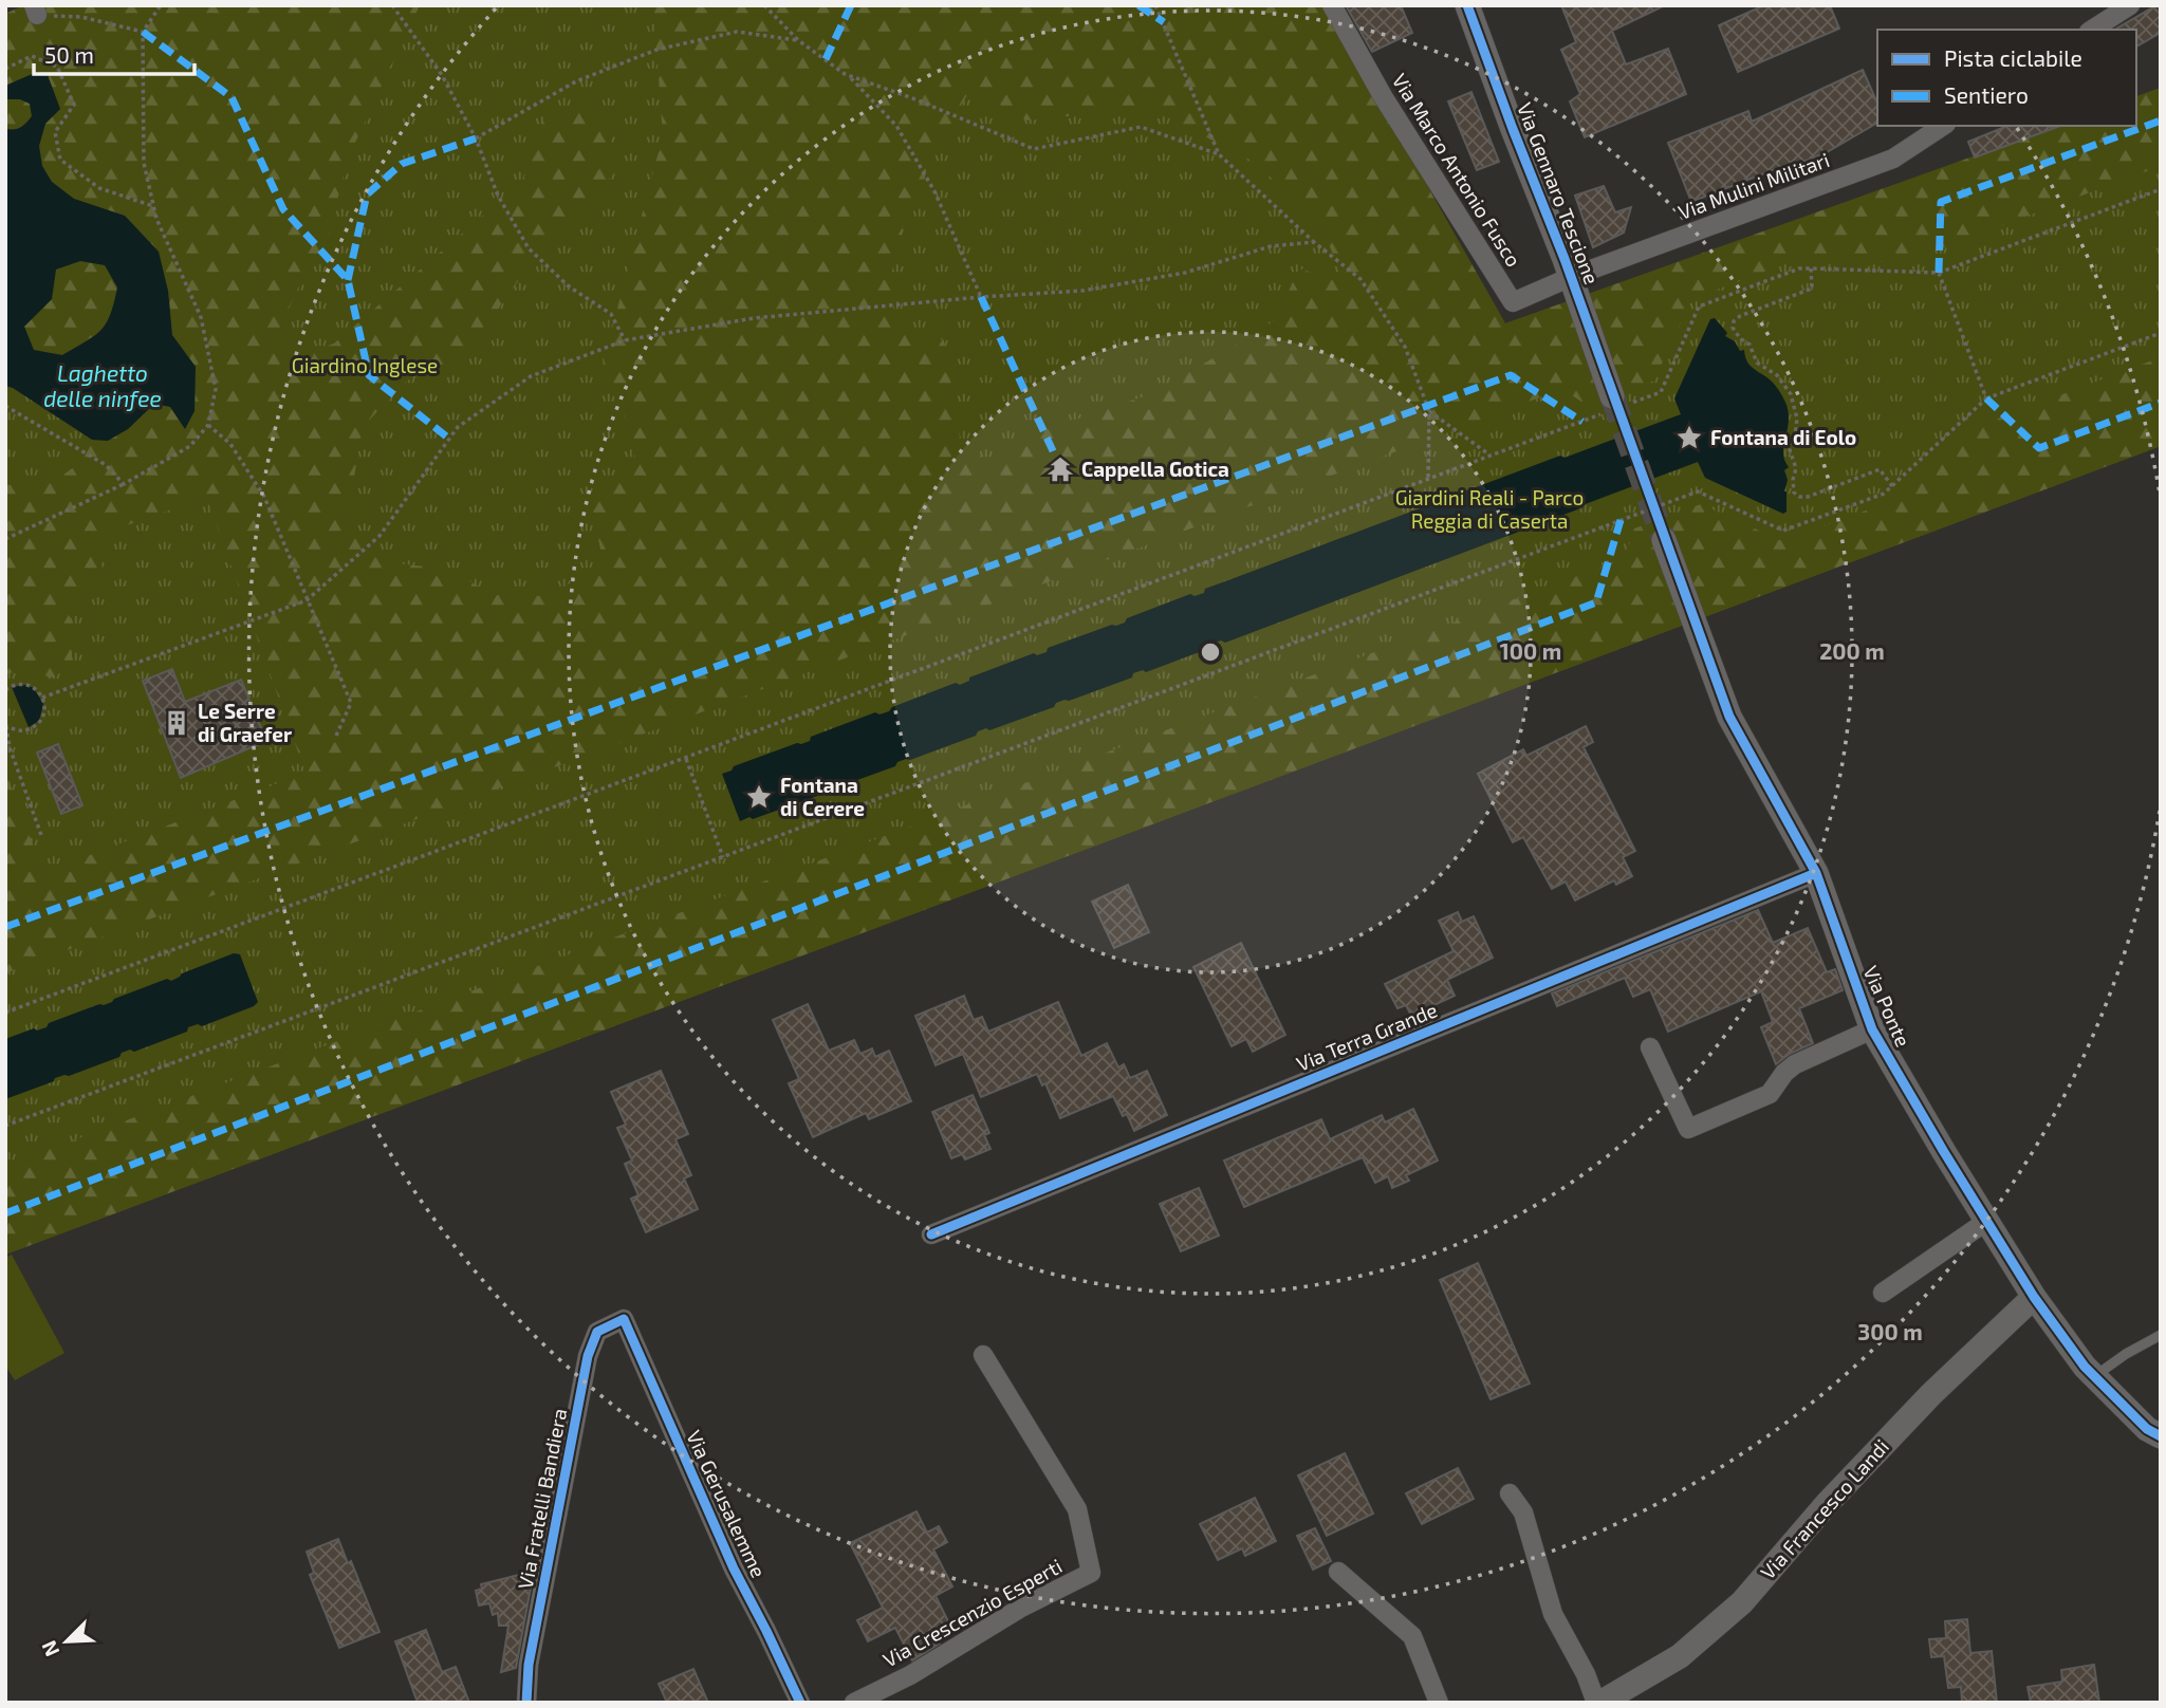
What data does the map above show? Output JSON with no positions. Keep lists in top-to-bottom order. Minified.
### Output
{"streets":{"street":["Via Marco Antonio Fusco","Via Mulini Militari","Via Gennaro Tescione","Via Ponte","Via Terra Grande","Via Fratelli Bandiera","Via Gerusalemme","Via Francesco Landi","Via Crescenzio Esperti"]},"crossings":[["Via Marco Antonio Fusco","Via Mulini Militari"],["Via Marco Antonio Fusco","Via Gennaro Tescione"],["Via Mulini Militari","Via Gennaro Tescione"],["Via Ponte","Via Terra Grande"],["Via Ponte","Via Francesco Landi"],["Via Fratelli Bandiera","Via Gerusalemme"]],"water":["Laghetto delle ninfee"],"parks":["Giardino Inglese","Giardini Reali - Parco Reggia di Caserta"],"places":{"place":["Fontana di Eolo","Fontana di Cerere"],"temple":["Cappella Gotica"],"building":["Le Serre di Graefer"]},"legend":["Pista ciclabile","Sentiero"],"scale_bar":"50 m","north":"bottom left","rings":["100 m","200 m","300 m"]}
